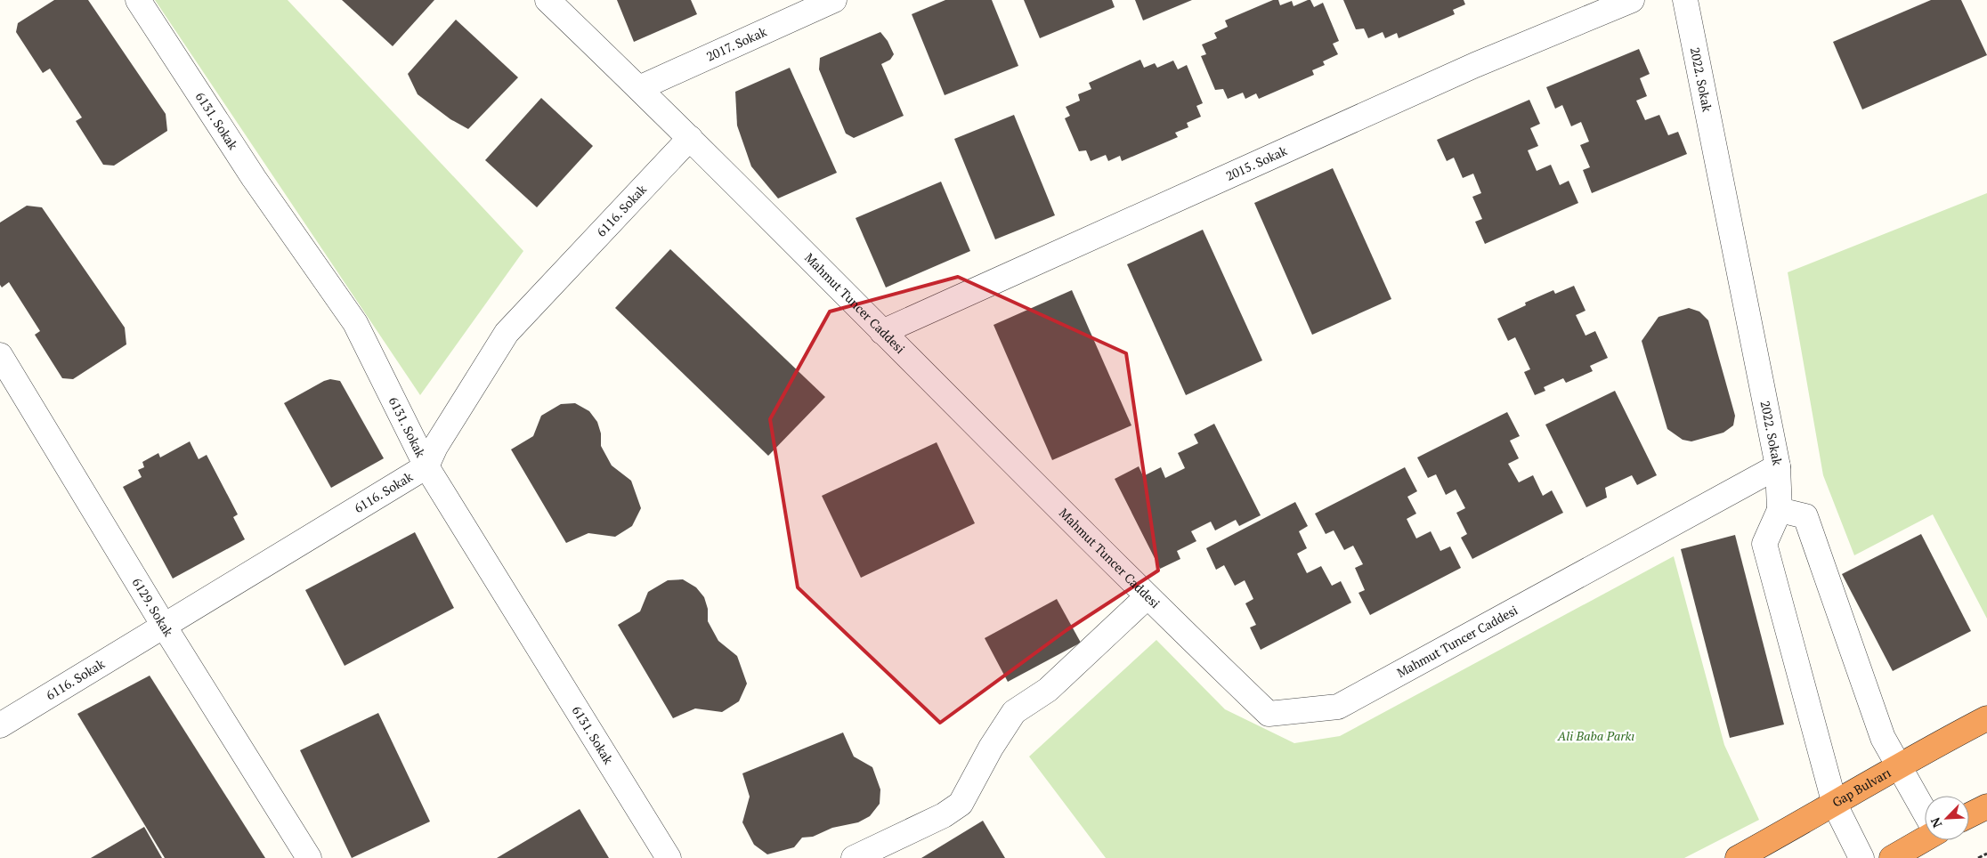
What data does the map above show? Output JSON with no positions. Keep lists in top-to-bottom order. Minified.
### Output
{"streets":{"highway":["Gap Bulvarı"],"street":["2017. Sokak","2022. Sokak","6131. Sokak","2015. Sokak","6116. Sokak","Mahmut Tuncer Caddesi","6129. Sokak"]},"crossings":[["2017. Sokak","Mahmut Tuncer Caddesi"],["2022. Sokak","Mahmut Tuncer Caddesi"],["6131. Sokak","6116. Sokak"],["2015. Sokak","Mahmut Tuncer Caddesi"],["6116. Sokak","Mahmut Tuncer Caddesi"],["6116. Sokak","6129. Sokak"]],"parks":["Ali Baba Parkı"],"north":"bottom left"}
